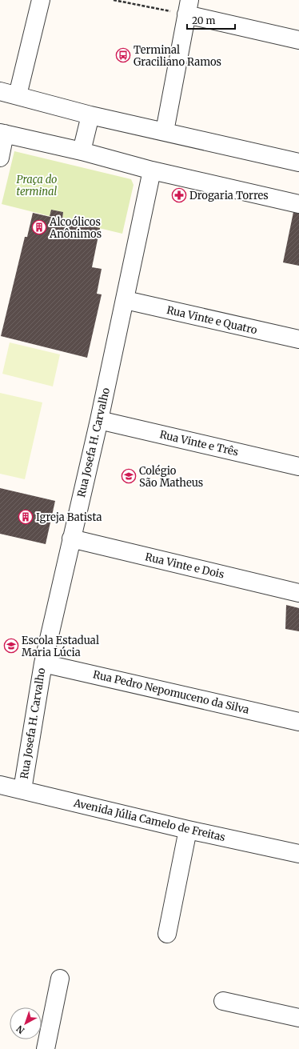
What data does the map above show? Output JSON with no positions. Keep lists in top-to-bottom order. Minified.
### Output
{"streets":{"street":["Rua Vinte e Quatro","Rua Josefa H. Carvalho","Rua Vinte e Três","Rua Vinte e Dois","Rua Pedro Nepomuceno da Silva","Avenida Júlia Camelo de Freitas"]},"crossings":[["Rua Vinte e Quatro","Rua Josefa H. Carvalho"],["Rua Josefa H. Carvalho","Rua Vinte e Três"],["Rua Josefa H. Carvalho","Rua Vinte e Dois"],["Rua Josefa H. Carvalho","Rua Pedro Nepomuceno da Silva"],["Rua Josefa H. Carvalho","Avenida Júlia Camelo de Freitas"]],"parks":["Praça do terminal"],"places":{"bus stop":["Terminal Graciliano Ramos"],"pharmacy":["Drogaria Torres"],"building":["Alcoólicos Anônimos","Igreja Batista"],"school or university":["Colégio São Matheus","Escola Estadual Maria Lúcia"]},"scale_bar":"20 m","north":"bottom left"}
